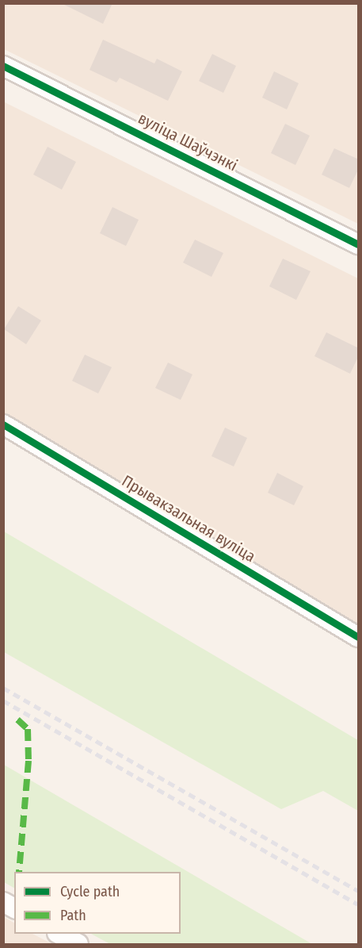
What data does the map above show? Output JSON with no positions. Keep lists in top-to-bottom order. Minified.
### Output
{"streets":{"street":["вуліца Шаўчэнкі","Прывакзальная вуліца"]},"legend":["Cycle path","Path"]}
